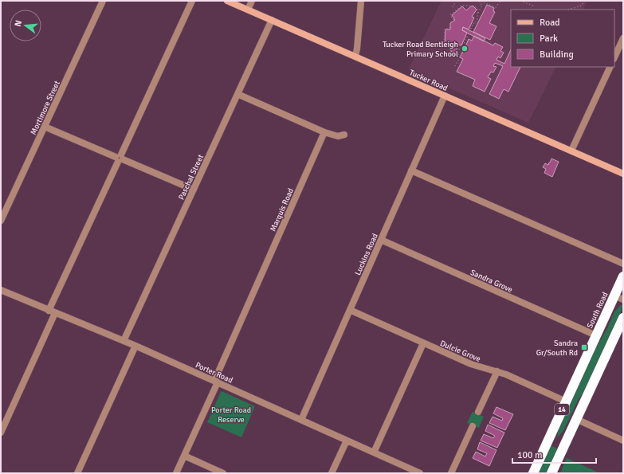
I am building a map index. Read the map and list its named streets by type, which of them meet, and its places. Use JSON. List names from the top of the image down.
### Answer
{
  "streets": {
    "highway": ["South Road", "14"],
    "street": [
      "Tucker Road",
      "Mortimore Street",
      "Paschal Street",
      "Marquis Road",
      "Luckins Road",
      "Sandra Grove",
      "Dulcie Grove",
      "Porter Road"
    ]
  },
  "crossings": [
    ["Tucker Road", "Paschal Street"],
    ["Tucker Road", "Luckins Road"],
    ["Paschal Street", "Porter Road"],
    ["Marquis Road", "Porter Road"],
    ["Luckins Road", "Sandra Grove"],
    ["Luckins Road", "Dulcie Grove"],
    ["Luckins Road", "Porter Road"],
    ["Sandra Grove", "South Road"],
    ["South Road", "Dulcie Grove"]
  ],
  "parks": ["Porter Road Reserve"],
  "places": {
    "other": ["Tucker Road Bentleigh Primary School"],
    "transit": ["Sandra Gr/South Rd"]
  },
  "legend": ["Road", "Park", "Building"],
  "scale_bar": "100 m",
  "north": "left"
}
